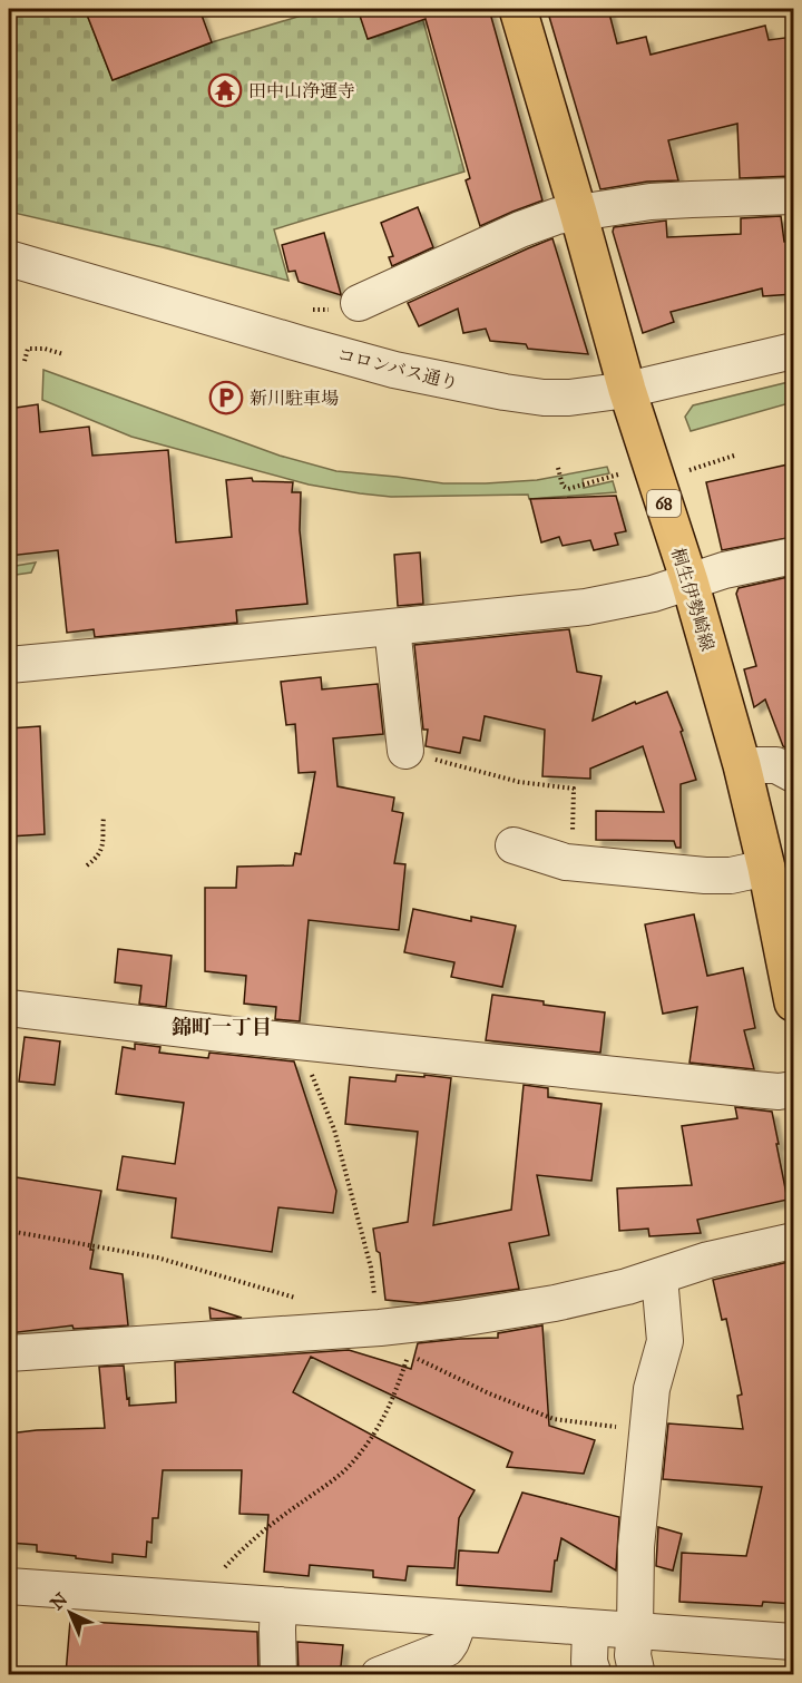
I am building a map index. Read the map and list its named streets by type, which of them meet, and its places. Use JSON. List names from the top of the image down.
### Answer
{
  "streets": {
    "main road": ["68", "桐生伊勢崎線"],
    "street": ["コロンバス通り"]
  },
  "crossings": [
    ["コロンバス通り", "桐生伊勢崎線"]
  ],
  "districts": ["錦町一丁目"],
  "places": {
    "temple": ["田中山浄運寺"],
    "parking": ["新川駐車場"]
  },
  "north": "top left"
}
